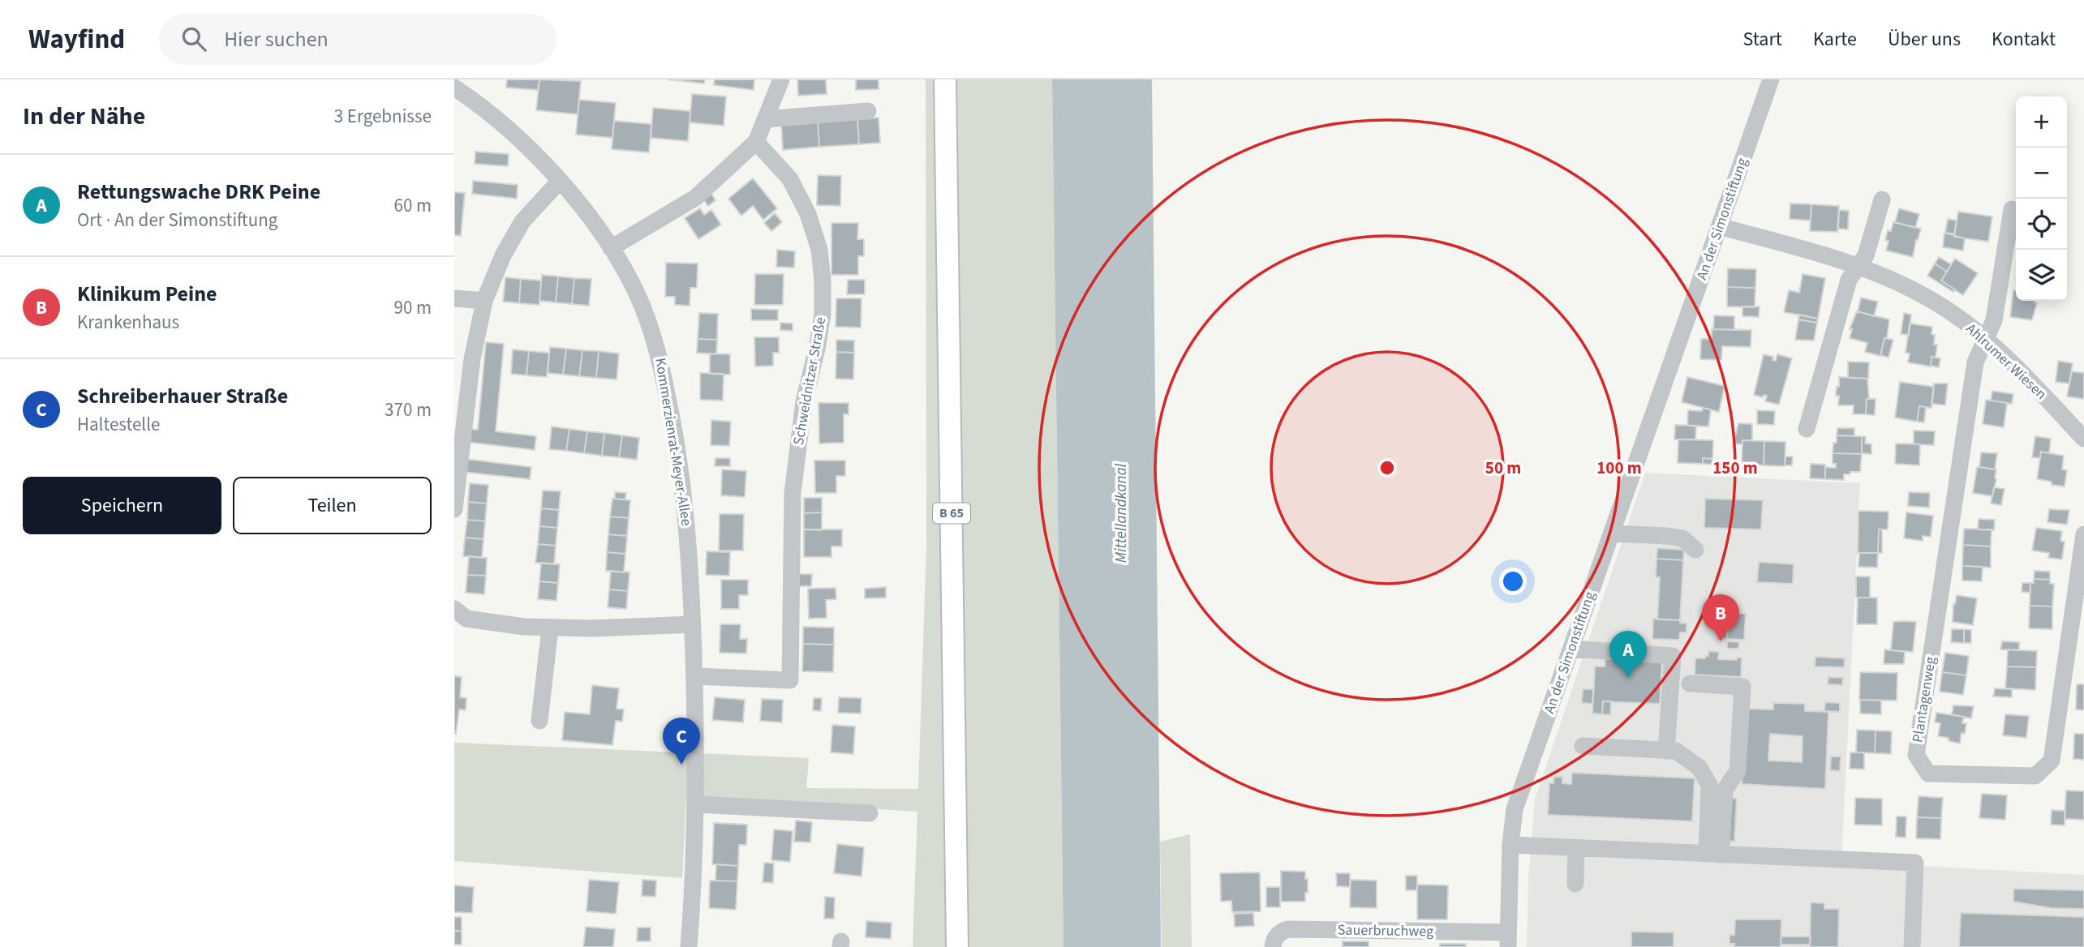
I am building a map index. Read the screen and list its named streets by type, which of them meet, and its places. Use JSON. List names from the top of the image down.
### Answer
{
  "streets": {
    "main road": ["B 65"],
    "street": [
      "An der Simonstiftung",
      "Ahlrumer Wiesen",
      "Schweidnitzer Straße",
      "Kommerzienrat-Meyer-Allee",
      "Plantagenweg",
      "Sauerbruchweg"
    ]
  },
  "crossings": [
    ["An der Simonstiftung", "Ahlrumer Wiesen"],
    ["An der Simonstiftung", "Sauerbruchweg"],
    ["Ahlrumer Wiesen", "Plantagenweg"],
    ["Schweidnitzer Straße", "Kommerzienrat-Meyer-Allee"]
  ],
  "water": ["Mittellandkanal"],
  "page": {
    "header": "Wayfind",
    "search": "Hier suchen",
    "nav": [
      "Start",
      "Karte",
      "Über uns",
      "Kontakt"
    ],
    "heading": ["In der Nähe", "3 Ergebnisse"],
    "map_buttons": ["+", "−"],
    "list": [
      {
        "mark": "A",
        "name": "Rettungswache DRK Peine",
        "note": "Ort · An der Simonstiftung",
        "value": "60 m"
      },
      {
        "mark": "B",
        "name": "Klinikum Peine",
        "note": "Krankenhaus",
        "value": "90 m"
      },
      {
        "mark": "C",
        "name": "Schreiberhauer Straße",
        "note": "Haltestelle",
        "value": "370 m"
      }
    ],
    "buttons": ["Speichern", "Teilen"],
    "pins": ["B", "A", "C"]
  },
  "rings": ["50 m", "100 m", "150 m"]
}
